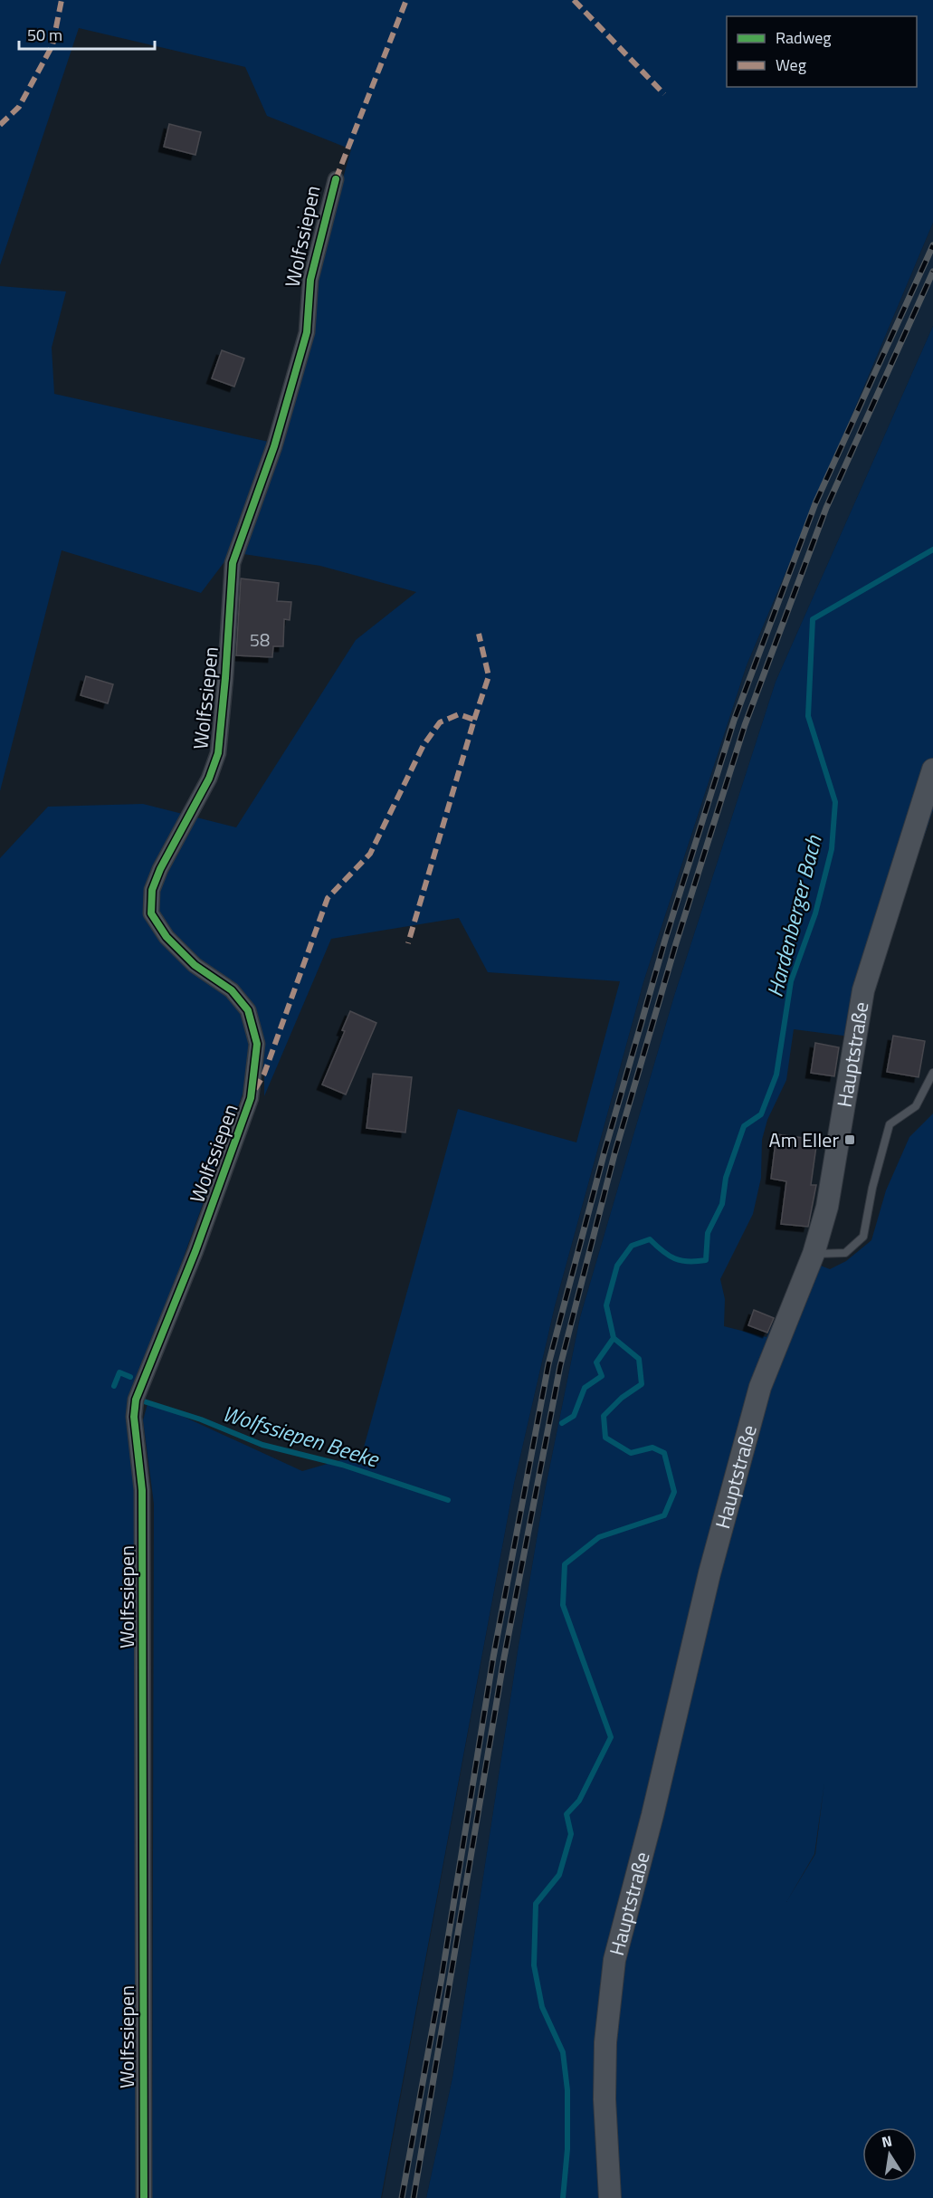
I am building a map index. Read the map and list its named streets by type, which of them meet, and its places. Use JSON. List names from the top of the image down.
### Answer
{
  "streets": {
    "main road": ["Hauptstraße"],
    "street": ["Wolfssiepen"]
  },
  "water": ["Hardenberger Bach", "Wolfssiepen Beeke"],
  "places": {
    "transit": ["Am Eller"]
  },
  "house_numbers": ["58"],
  "legend": ["Radweg", "Weg"],
  "scale_bar": "50 m",
  "north": "top"
}
